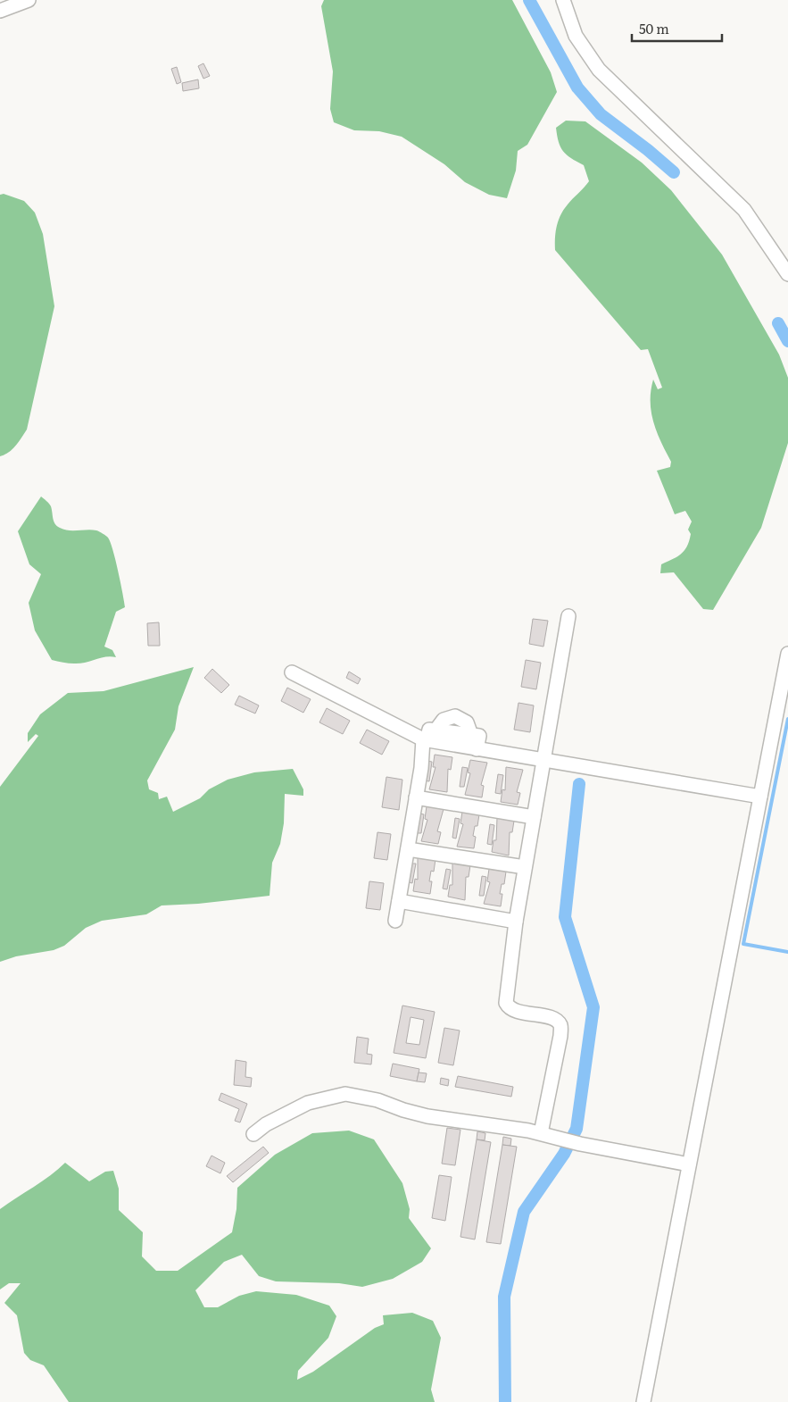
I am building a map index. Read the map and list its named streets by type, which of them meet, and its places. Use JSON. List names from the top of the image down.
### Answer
{
  "scale_bar": "50 m"
}
